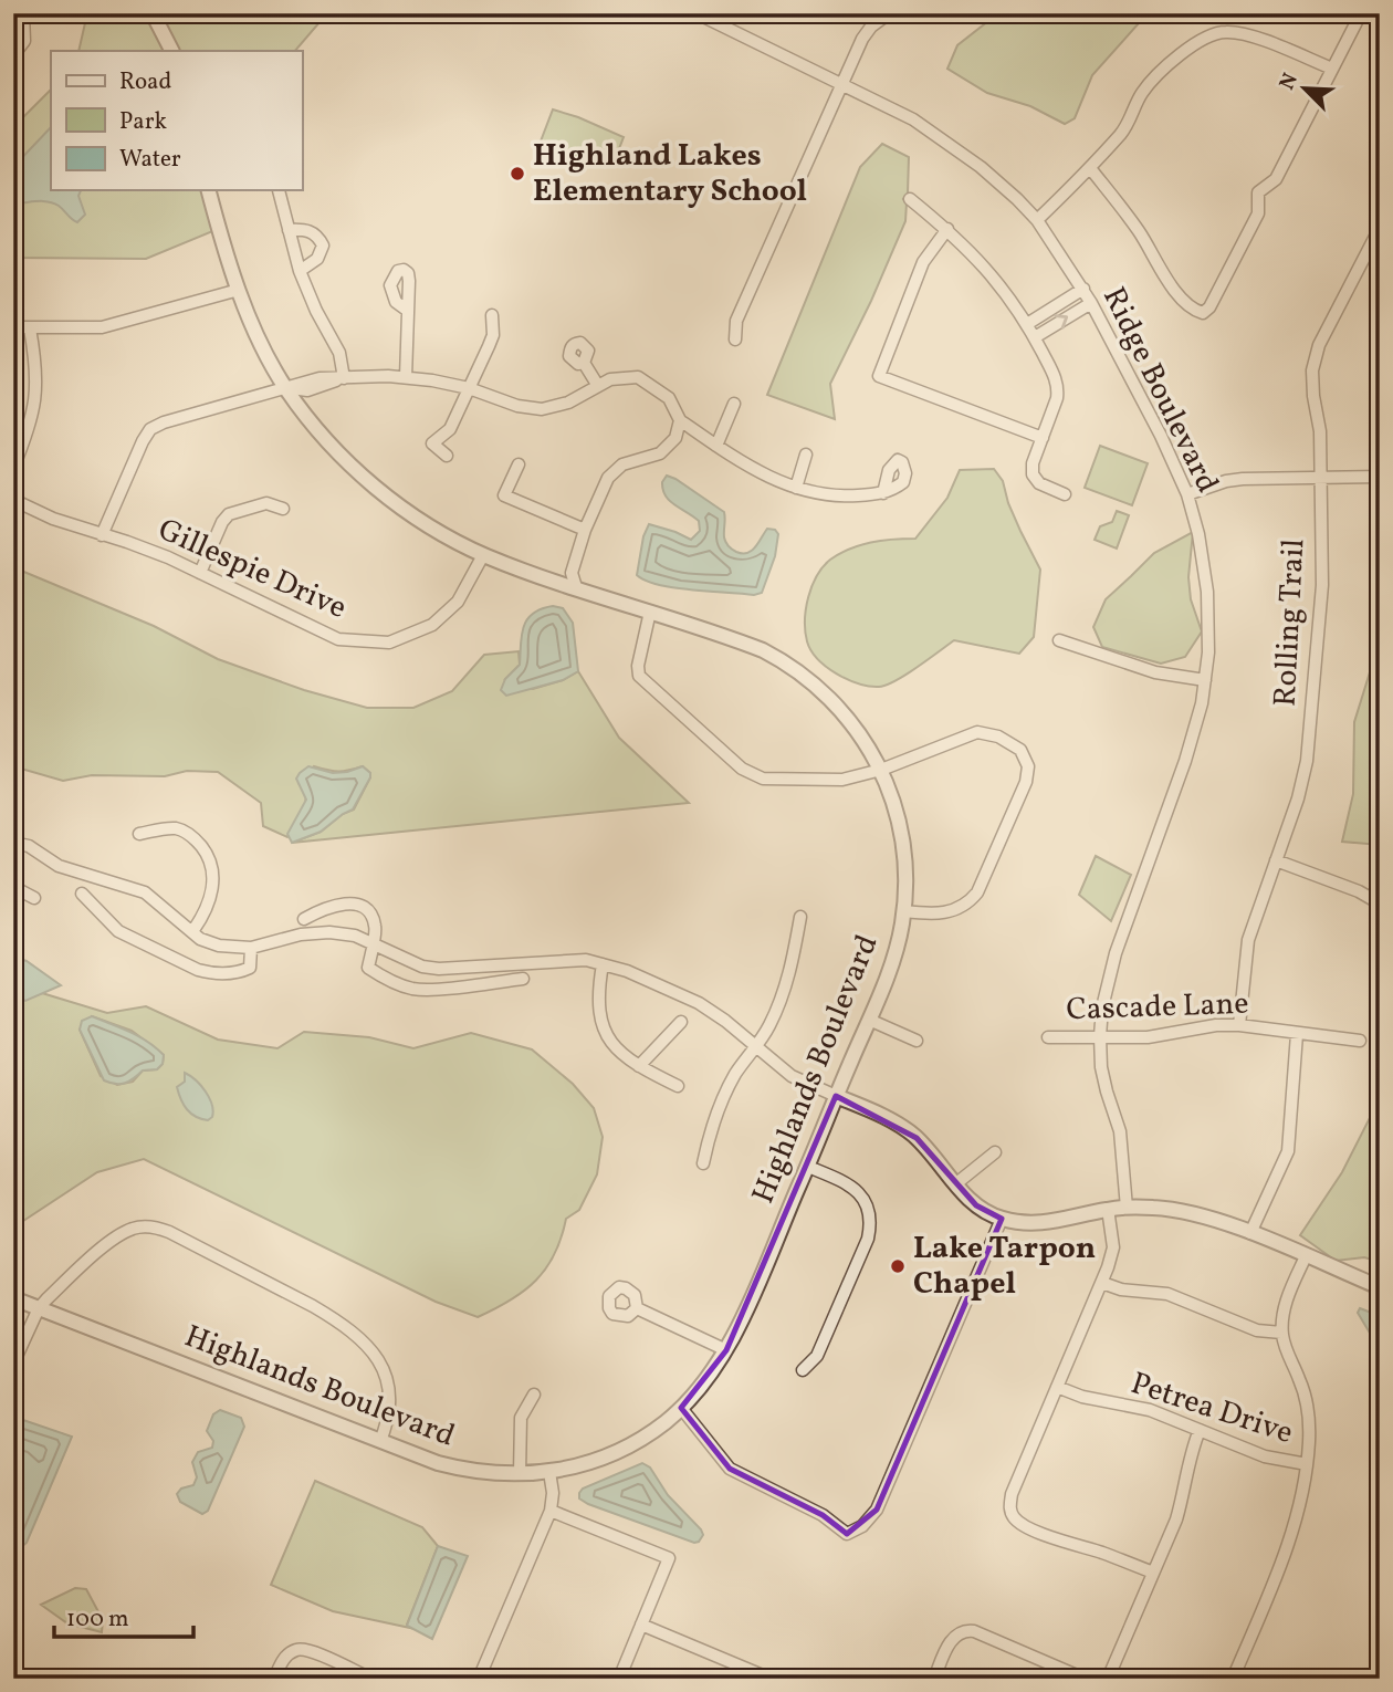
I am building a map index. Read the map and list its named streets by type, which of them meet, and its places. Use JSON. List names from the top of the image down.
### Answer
{
  "streets": {
    "street": [
      "Ridge Boulevard",
      "Gillespie Drive",
      "Rolling Trail",
      "Cascade Lane",
      "Highlands Boulevard",
      "Petrea Drive"
    ]
  },
  "crossings": [
    ["Ridge Boulevard", "Cascade Lane"],
    ["Gillespie Drive", "Highlands Boulevard"],
    ["Rolling Trail", "Cascade Lane"]
  ],
  "places": ["Highland Lakes Elementary School", "Lake Tarpon Chapel"],
  "legend": ["Road", "Park", "Water"],
  "scale_bar": "100 m",
  "north": "top left"
}
